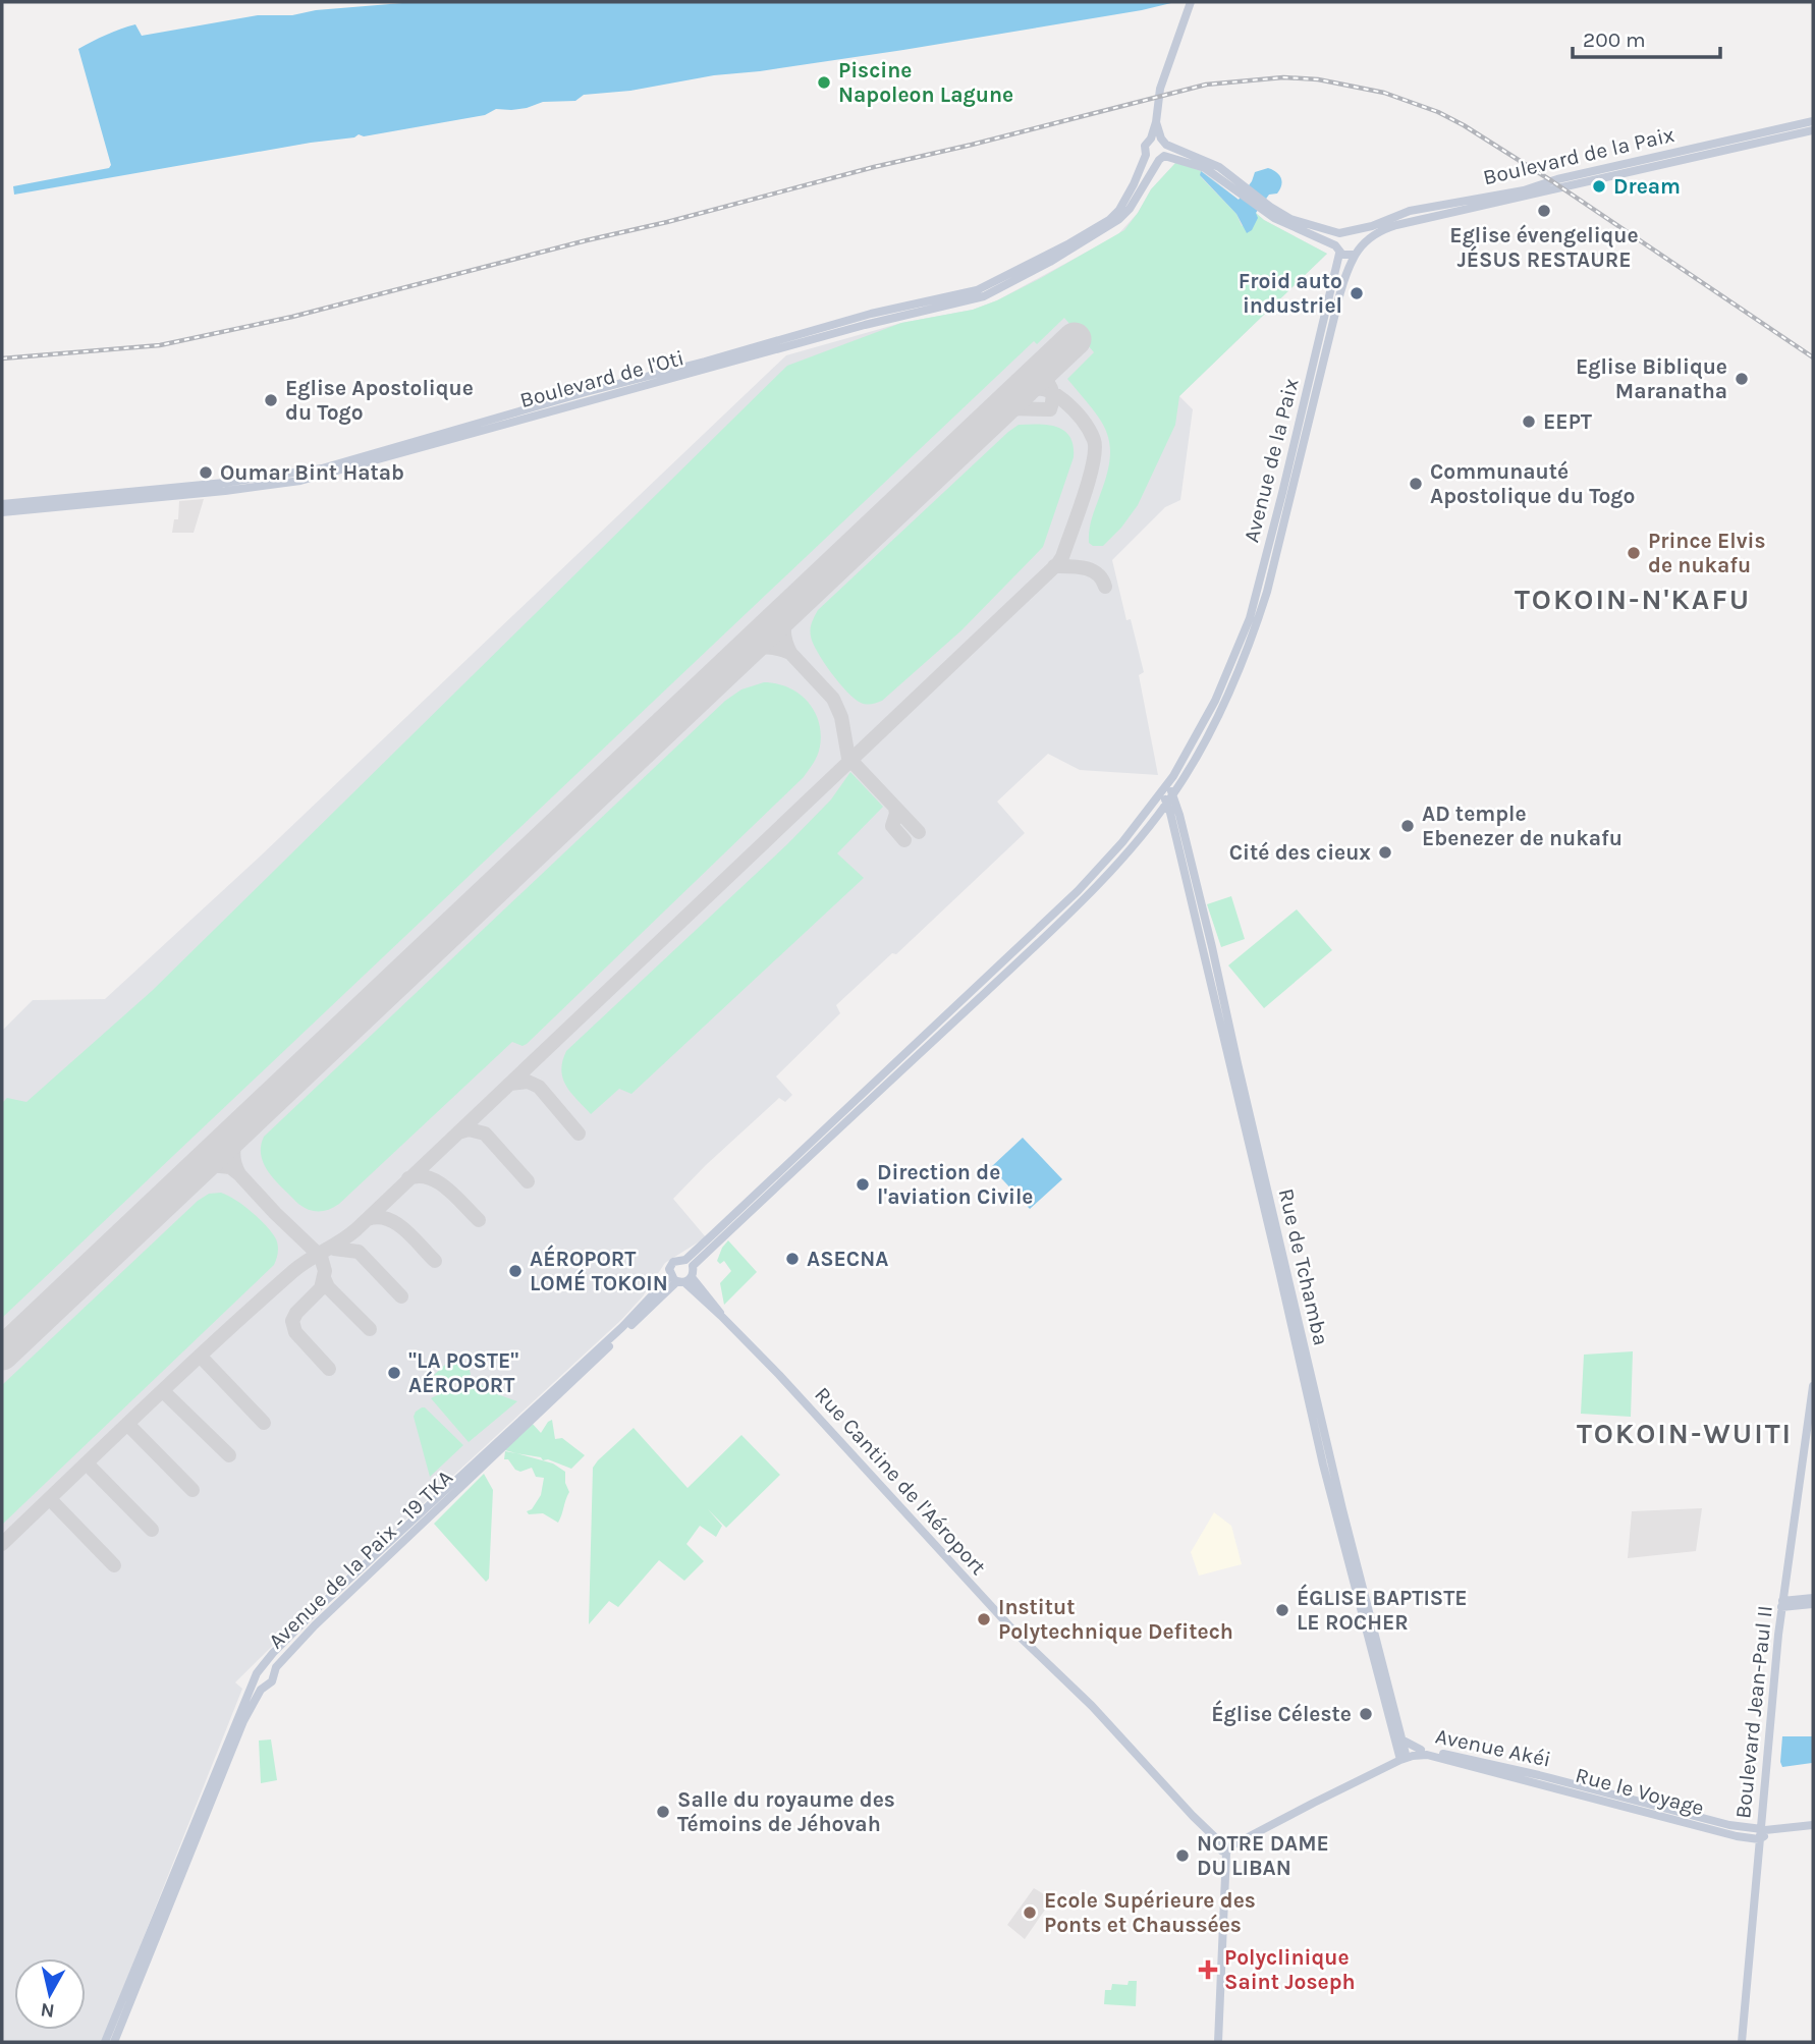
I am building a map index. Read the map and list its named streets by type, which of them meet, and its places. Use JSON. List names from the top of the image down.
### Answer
{
  "streets": {
    "main road": [
      "Boulevard de la Paix",
      "Boulevard de l'Oti",
      "Avenue de la Paix",
      "Rue de Tchamba",
      "Rue Cantine de l'Aéroport",
      "Avenue de la Paix - 19 TKA",
      "Boulevard Jean-Paul II",
      "Avenue Akéi",
      "Rue le Voyage"
    ]
  },
  "crossings": [
    ["Boulevard de la Paix", "Avenue de la Paix"],
    ["Avenue de la Paix", "Rue de Tchamba"],
    ["Rue de Tchamba", "Avenue Akéi"],
    ["Rue de Tchamba", "Rue le Voyage"],
    ["Rue Cantine de l'Aéroport", "Avenue de la Paix - 19 TKA"],
    ["Rue Cantine de l'Aéroport", "Avenue Akéi"],
    ["Boulevard Jean-Paul II", "Avenue Akéi"],
    ["Boulevard Jean-Paul II", "Rue le Voyage"],
    ["Avenue Akéi", "Rue le Voyage"]
  ],
  "districts": ["TOKOIN-N'KAFU", "TOKOIN-WUITI"],
  "places": {
    "other": [
      "Piscine Napoleon Lagune",
      "Dream",
      "Eglise évengelique JÉSUS RESTAURE",
      "Froid auto industriel",
      "Eglise Biblique Maranatha",
      "Eglise Apostolique du Togo",
      "EEPT",
      "Oumar Bint Hatab",
      "Communauté Apostolique du Togo",
      "Prince Elvis de nukafu",
      "AD temple Ebenezer de nukafu",
      "Cité des cieux",
      "Direction de l'aviation Civile",
      "ASECNA",
      "AÉROPORT LOMÉ TOKOIN",
      "\"LA POSTE\" AÉROPORT",
      "ÉGLISE BAPTISTE LE ROCHER",
      "Institut Polytechnique Defitech",
      "Église Céleste",
      "Salle du royaume des Témoins de Jéhovah",
      "NOTRE DAME DU LIBAN",
      "Ecole Supérieure des Ponts et Chaussées"
    ],
    "health": ["Polyclinique Saint Joseph"]
  },
  "scale_bar": "200 m",
  "north": "bottom"
}
